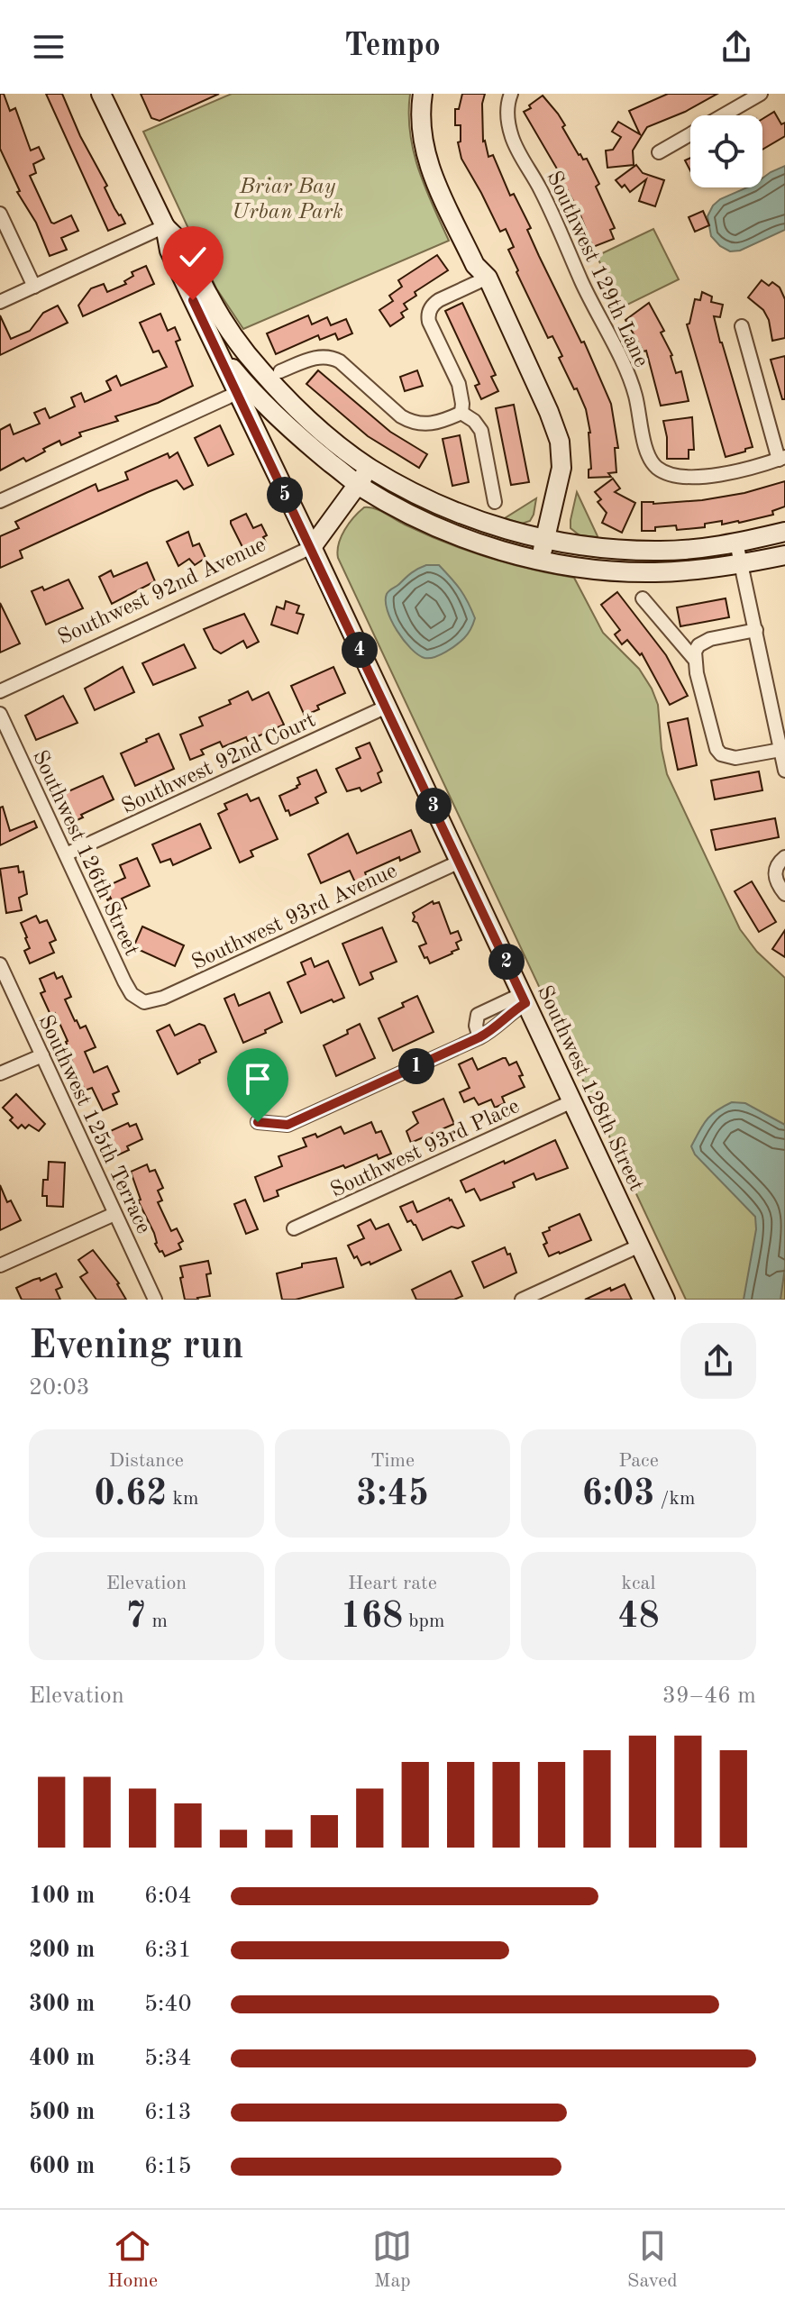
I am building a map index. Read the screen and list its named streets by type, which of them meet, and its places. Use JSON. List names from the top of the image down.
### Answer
{
  "streets": {
    "street": [
      "Southwest 129th Lane",
      "Southwest 92nd Avenue",
      "Southwest 92nd Court",
      "Southwest 126th Street",
      "Southwest 93rd Avenue",
      "Southwest 128th Street",
      "Southwest 125th Terrace",
      "Southwest 93rd Place"
    ]
  },
  "crossings": [
    ["Southwest 92nd Avenue", "Southwest 128th Street"],
    ["Southwest 92nd Court", "Southwest 126th Street"],
    ["Southwest 92nd Court", "Southwest 128th Street"],
    ["Southwest 126th Street", "Southwest 93rd Avenue"],
    ["Southwest 93rd Avenue", "Southwest 128th Street"],
    ["Southwest 128th Street", "Southwest 93rd Place"]
  ],
  "parks": ["Briar Bay Urban Park"],
  "page": {
    "header": "Tempo",
    "pins": [
      "5",
      "4",
      "3",
      "2",
      "1"
    ],
    "heading": ["Evening run", "20:03"],
    "stats": [
      ["Distance", "0.62 km"],
      ["Time", "3:45"],
      ["Pace", "6:03 /km"],
      ["Elevation", "7 m"],
      ["Heart rate", "168 bpm"],
      ["kcal", "48"]
    ],
    "chart": ["Elevation", "39–46 m"],
    "list": [
      {
        "name": "100 m",
        "note": "6:04"
      },
      {
        "name": "200 m",
        "note": "6:31"
      },
      {
        "name": "300 m",
        "note": "5:40"
      },
      {
        "name": "400 m",
        "note": "5:34"
      },
      {
        "name": "500 m",
        "note": "6:13"
      },
      {
        "name": "600 m",
        "note": "6:15"
      }
    ],
    "tabs": ["Home", "Map", "Saved"]
  }
}
